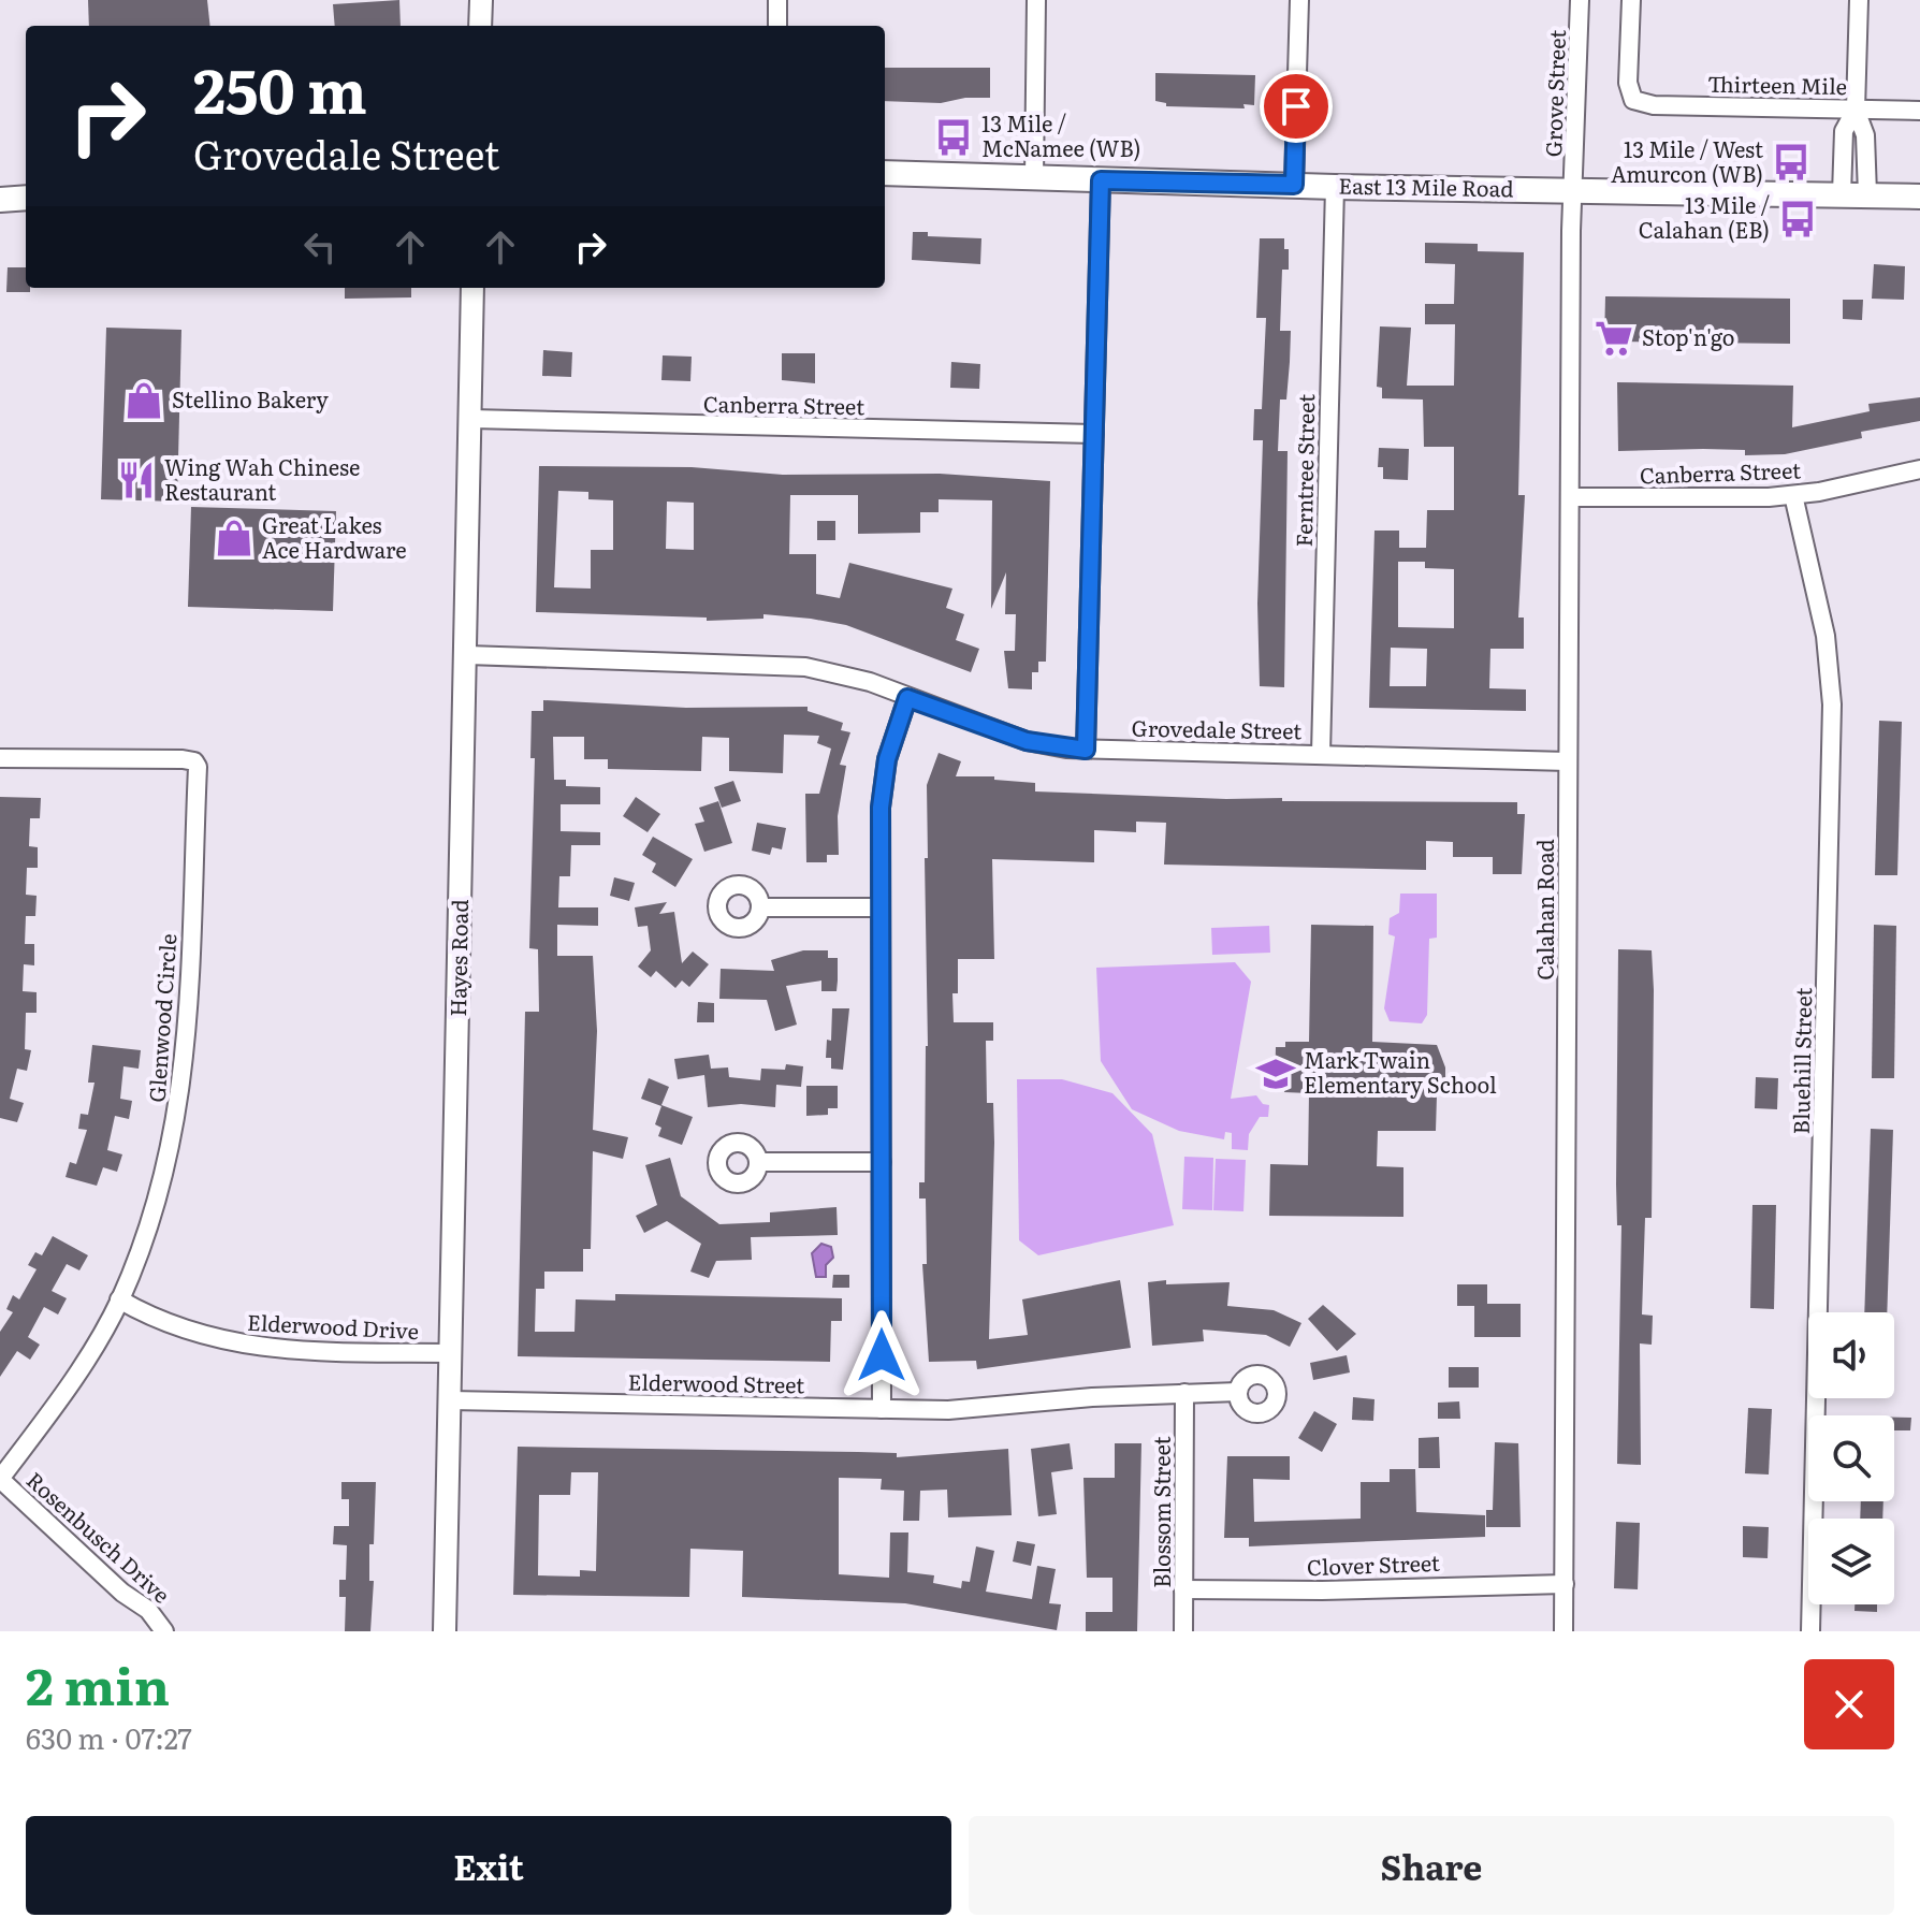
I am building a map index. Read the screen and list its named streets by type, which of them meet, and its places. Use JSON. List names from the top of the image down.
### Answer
{
  "streets": {
    "main road": ["East 13 Mile Road"],
    "street": [
      "Thirteen Mile",
      "Grove Street",
      "Canberra Street",
      "Ferntree Street",
      "Grovedale Street",
      "Calahan Road",
      "Hayes Road",
      "Glenwood Circle",
      "Bluehill Street",
      "Elderwood Drive",
      "Elderwood Street",
      "Blossom Street",
      "Rosenbusch Drive",
      "Clover Street"
    ]
  },
  "crossings": [
    ["Grove Street", "East 13 Mile Road"],
    ["Grove Street", "Calahan Road"],
    ["East 13 Mile Road", "Ferntree Street"],
    ["East 13 Mile Road", "Calahan Road"],
    ["Canberra Street", "Calahan Road"],
    ["Canberra Street", "Hayes Road"],
    ["Canberra Street", "Bluehill Street"],
    ["Ferntree Street", "Grovedale Street"],
    ["Grovedale Street", "Calahan Road"],
    ["Grovedale Street", "Hayes Road"],
    ["Calahan Road", "Clover Street"],
    ["Hayes Road", "Elderwood Drive"],
    ["Hayes Road", "Elderwood Street"],
    ["Glenwood Circle", "Elderwood Drive"],
    ["Glenwood Circle", "Rosenbusch Drive"],
    ["Elderwood Street", "Blossom Street"],
    ["Blossom Street", "Clover Street"]
  ],
  "places": {
    "bus stop": ["13 Mile / McNamee (WB)", "13 Mile / West Amurcon (WB)", "13 Mile / Calahan (EB)"],
    "supermarket": ["Stop'n'go"],
    "shop": ["Stellino Bakery", "Great Lakes Ace Hardware"],
    "restaurant": ["Wing Wah Chinese Restaurant"],
    "school or university": ["Mark Twain Elementary School"]
  },
  "page": {
    "turn": ["250 m", "Grovedale Street"],
    "heading": ["2 min", "630 m · 07:27"],
    "buttons": ["Exit", "Share"]
  }
}
